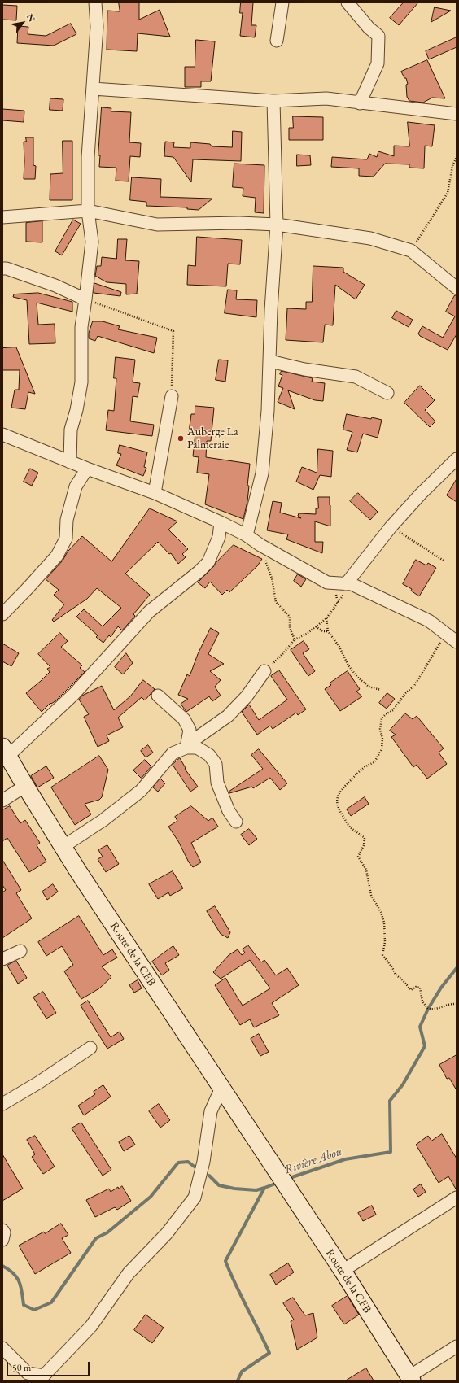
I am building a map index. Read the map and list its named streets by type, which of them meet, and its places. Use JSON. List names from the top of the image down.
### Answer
{
  "streets": {
    "main road": ["Route de la CEB"]
  },
  "water": ["Rivière Abou"],
  "places": ["Auberge La Palmeraie"],
  "scale_bar": "50 m",
  "north": "top right"
}
